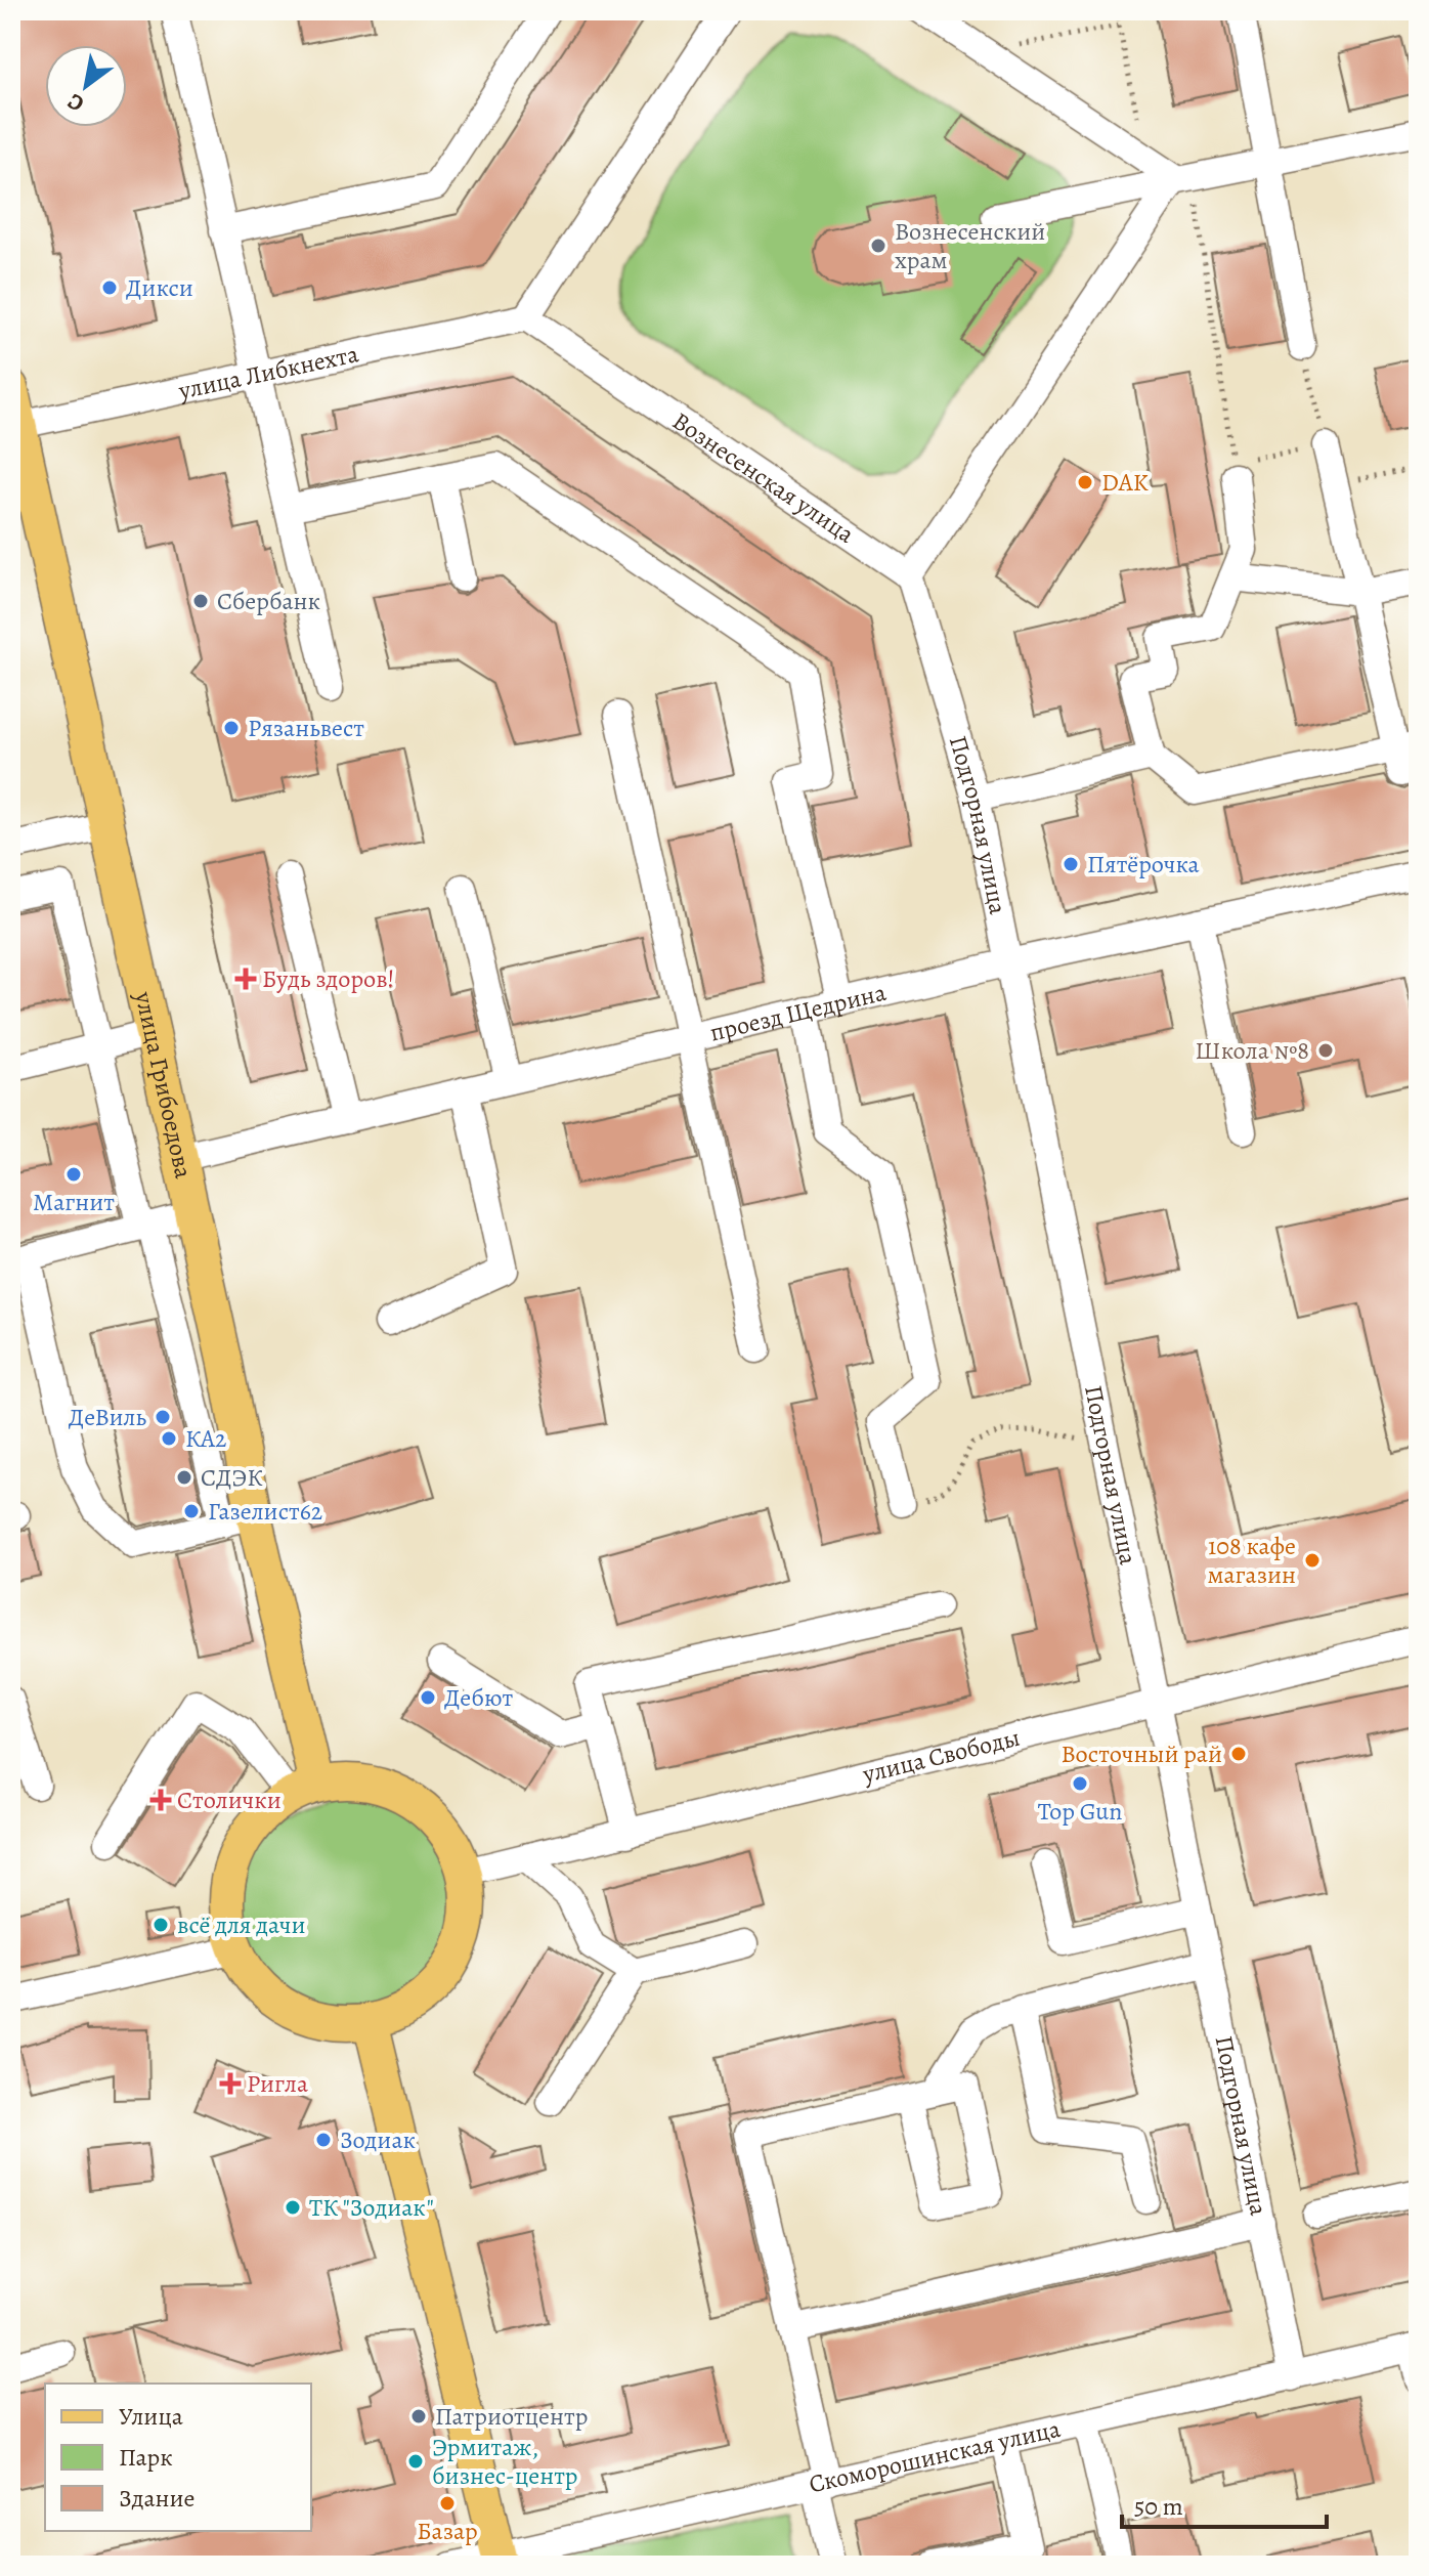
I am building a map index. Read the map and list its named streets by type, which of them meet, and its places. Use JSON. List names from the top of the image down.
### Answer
{
  "streets": {
    "main road": ["улица Грибоедова"],
    "street": [
      "улица Либкнехта",
      "Вознесенская улица",
      "Подгорная улица",
      "проезд Щедрина",
      "улица Свободы",
      "Скоморошинская улица"
    ]
  },
  "crossings": [
    ["улица Либкнехта", "Вознесенская улица"],
    ["улица Либкнехта", "улица Грибоедова"],
    ["Вознесенская улица", "Подгорная улица"],
    ["Подгорная улица", "проезд Щедрина"],
    ["Подгорная улица", "улица Свободы"],
    ["Подгорная улица", "Скоморошинская улица"],
    ["проезд Щедрина", "улица Грибоедова"],
    ["улица Грибоедова", "улица Свободы"]
  ],
  "places": {
    "other": [
      "Вознесенский храм",
      "Дикси",
      "DAK",
      "Сбербанк",
      "Рязаньвест",
      "Пятёрочка",
      "Школа №8",
      "Магнит",
      "ДеВиль",
      "КА2",
      "СДЭК",
      "Газелист62",
      "108 кафе магазин",
      "Дебют",
      "Восточный рай",
      "Top Gun",
      "всё для дачи",
      "Зодиак",
      "ТК \"Зодиак\"",
      "Патриотцентр",
      "Эрмитаж, бизнес-центр",
      "Базар"
    ],
    "health": ["Будь здоров!", "Столички", "Ригла"]
  },
  "legend": ["Улица", "Парк", "Здание"],
  "scale_bar": "50 m",
  "north": "bottom left"
}
